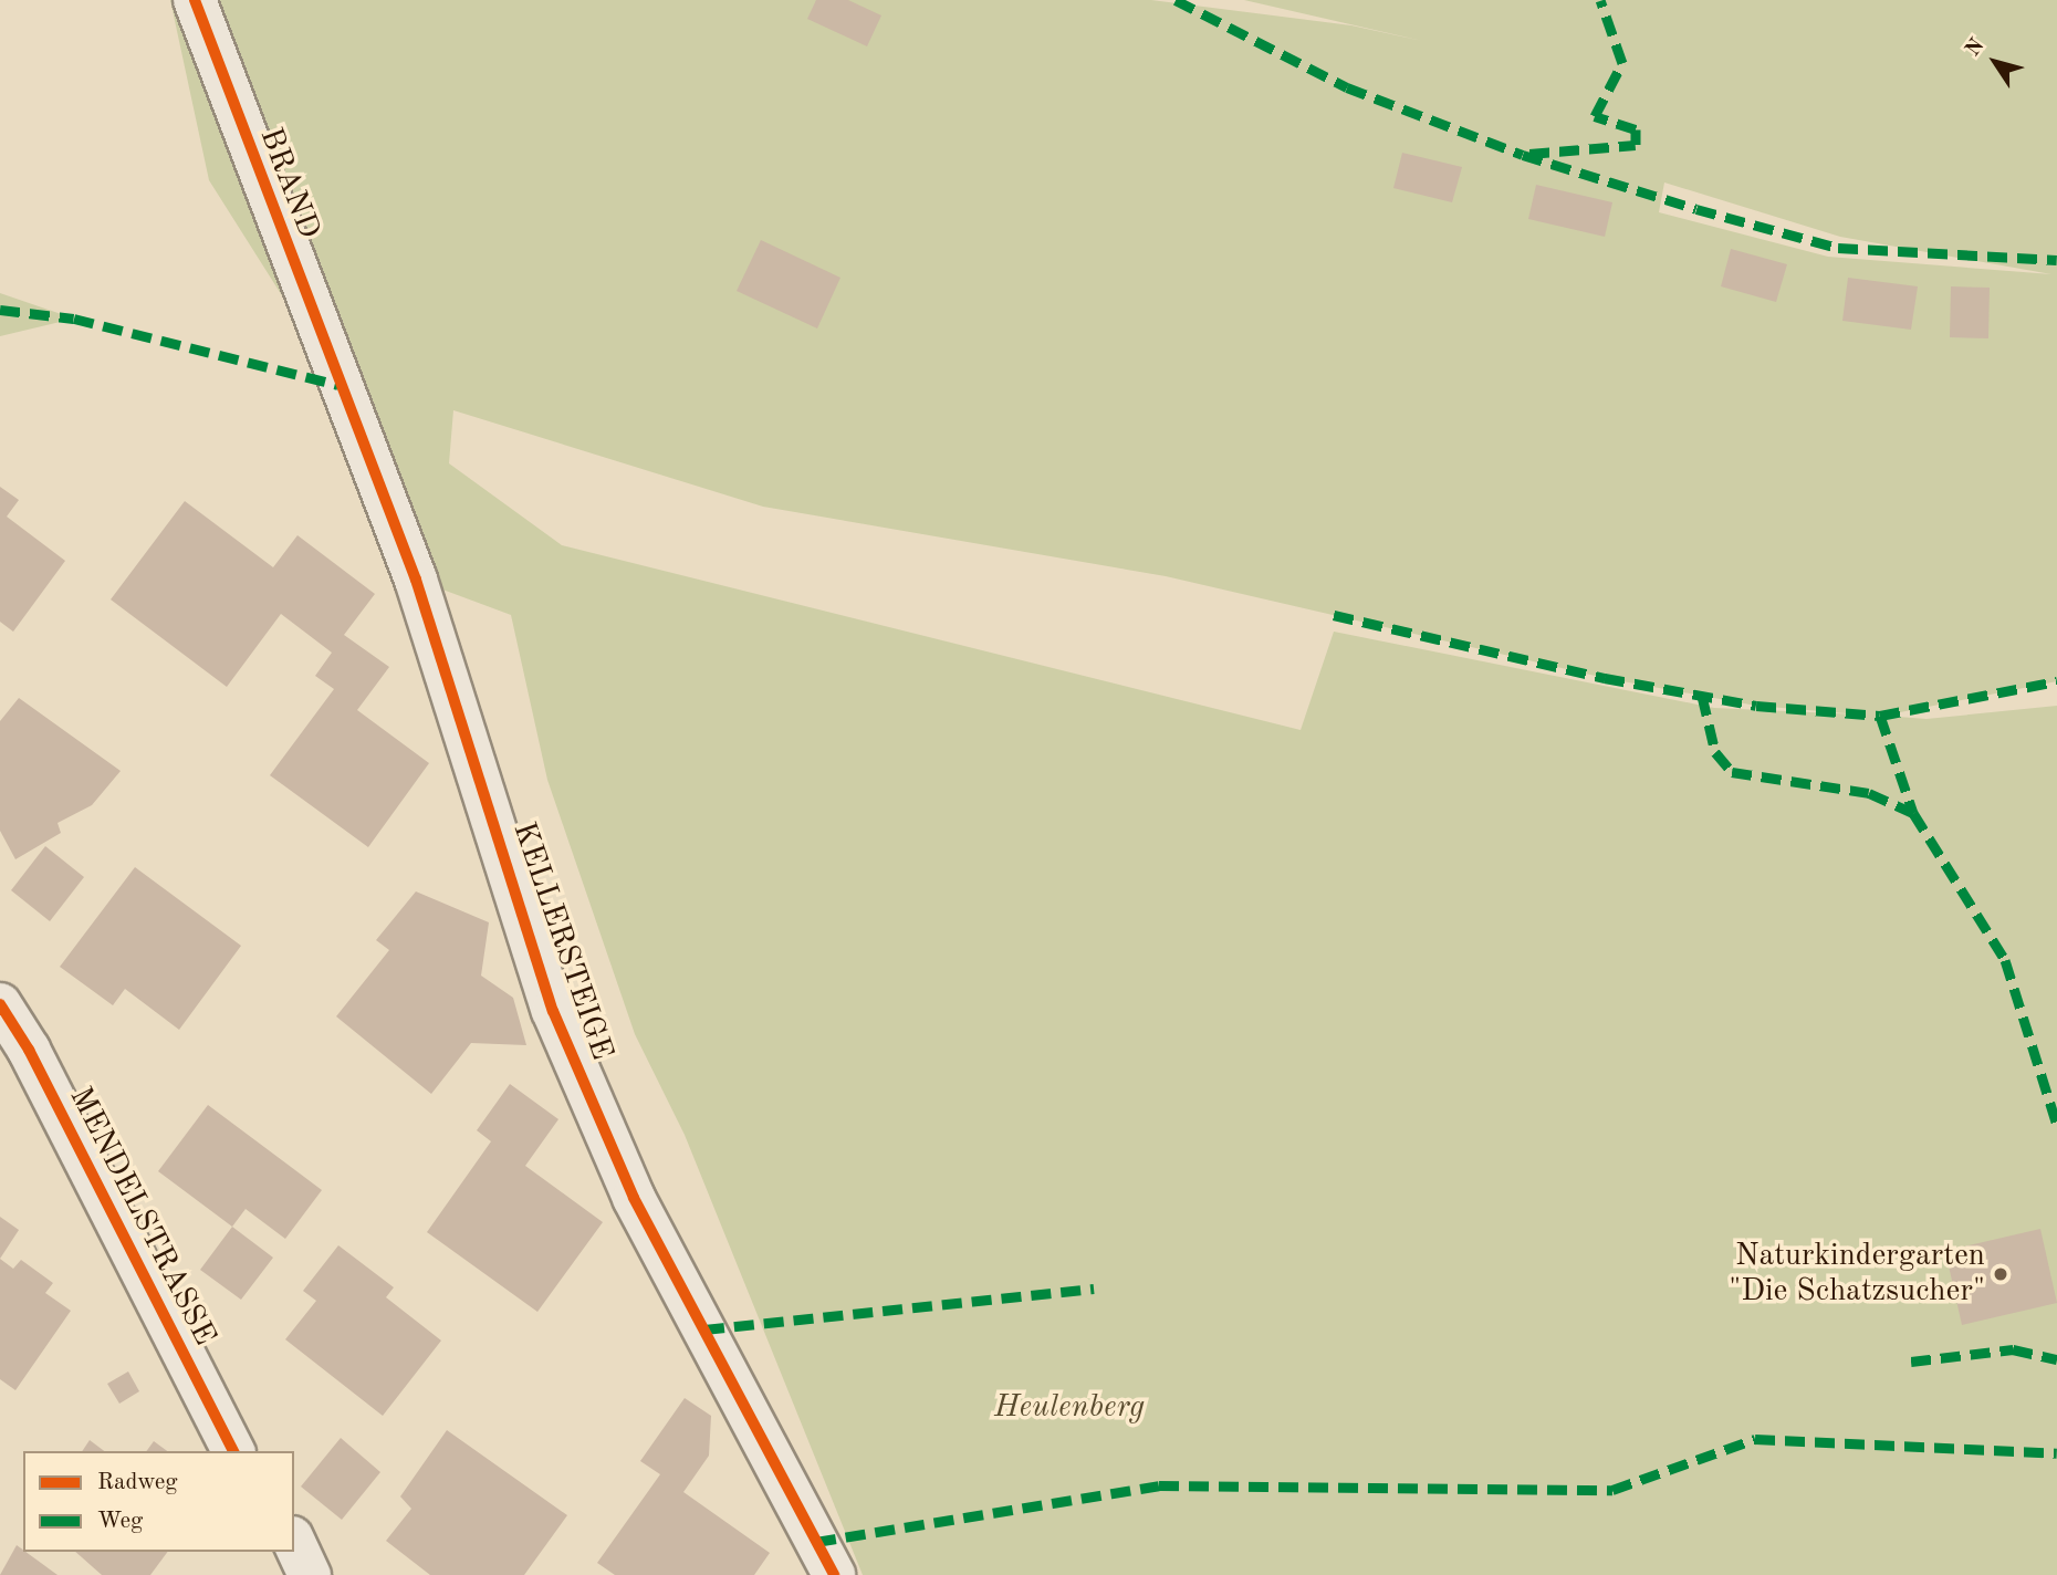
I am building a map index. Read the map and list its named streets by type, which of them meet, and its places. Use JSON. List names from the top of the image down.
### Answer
{
  "streets": {
    "street": ["BRAND", "KELLERSTEIGE", "MENDELSTRASSE"]
  },
  "crossings": [
    ["BRAND", "KELLERSTEIGE"]
  ],
  "parks": ["Heulenberg"],
  "places": ["Naturkindergarten \"Die Schatzsucher\""],
  "legend": ["Radweg", "Weg"],
  "north": "top left"
}
